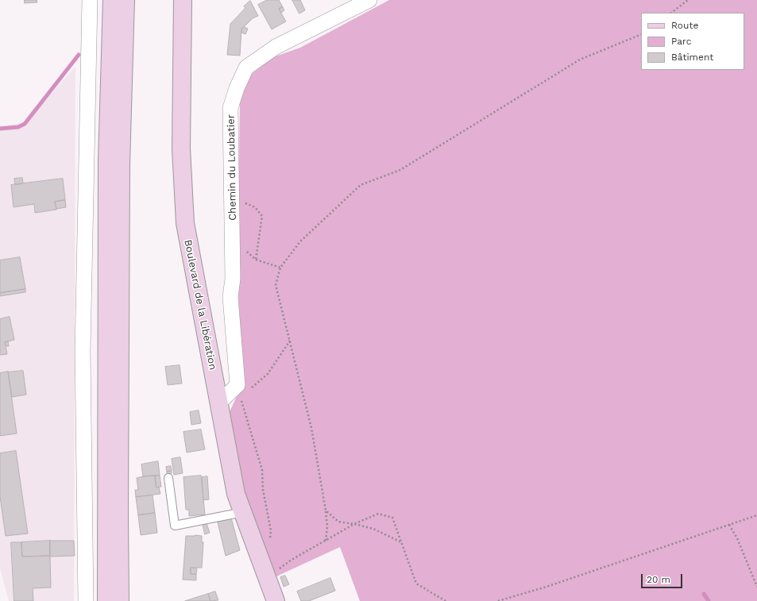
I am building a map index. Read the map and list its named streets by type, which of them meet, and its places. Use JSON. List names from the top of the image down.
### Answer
{
  "streets": {
    "main road": ["Boulevard de la Libération"],
    "street": ["Chemin du Loubatier"]
  },
  "legend": ["Route", "Parc", "Bâtiment"],
  "scale_bar": "20 m"
}
